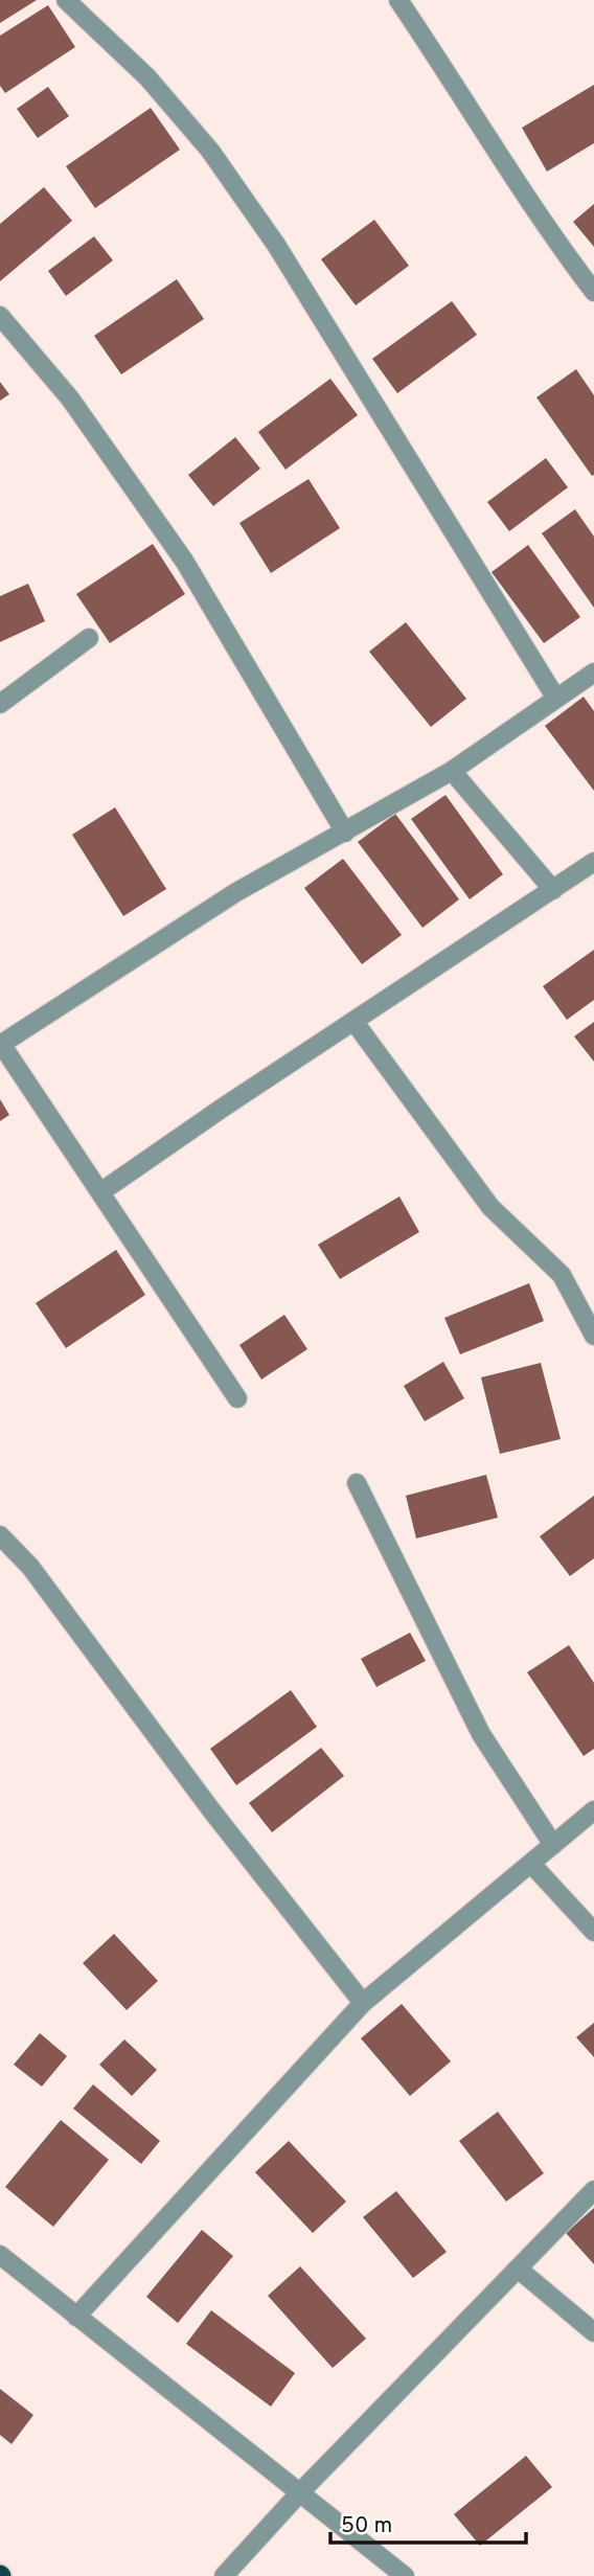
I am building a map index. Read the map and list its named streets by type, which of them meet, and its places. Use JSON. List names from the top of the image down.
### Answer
{
  "scale_bar": "50 m"
}
